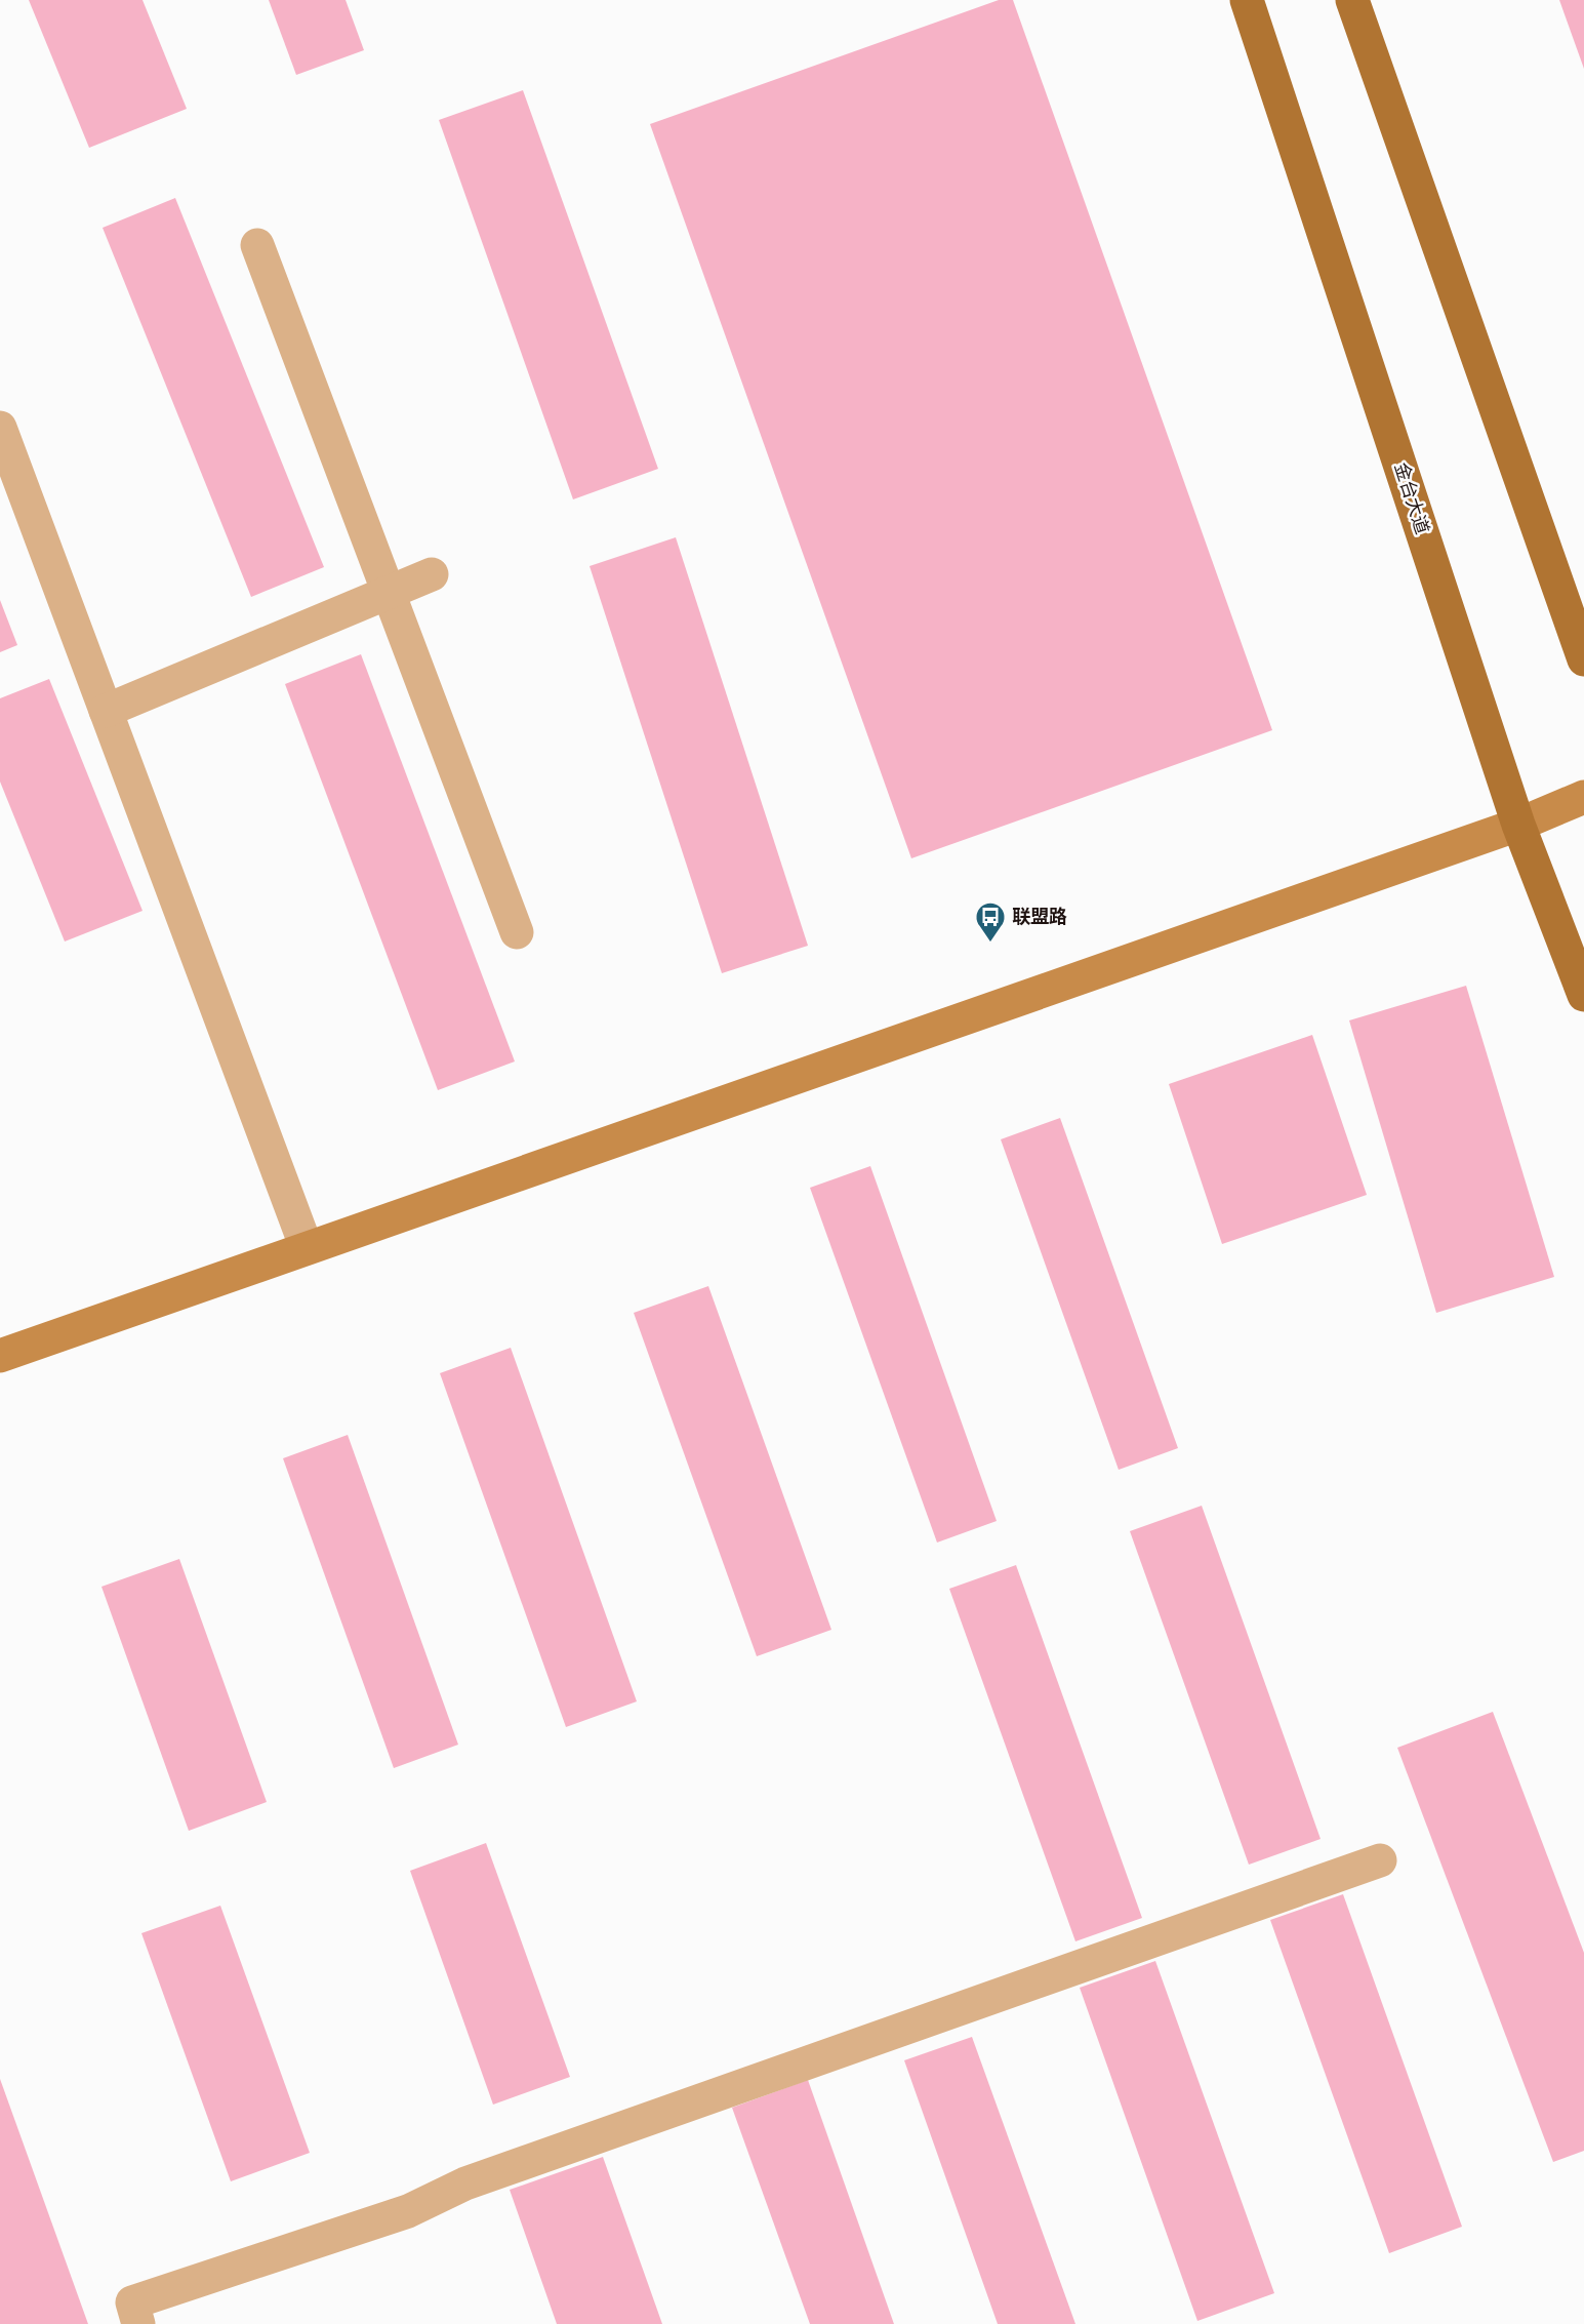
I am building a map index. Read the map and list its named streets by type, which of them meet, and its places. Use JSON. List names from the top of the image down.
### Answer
{
  "streets": {
    "main road": ["金台大道"]
  },
  "places": {
    "bus stop": ["联盟路"]
  }
}
